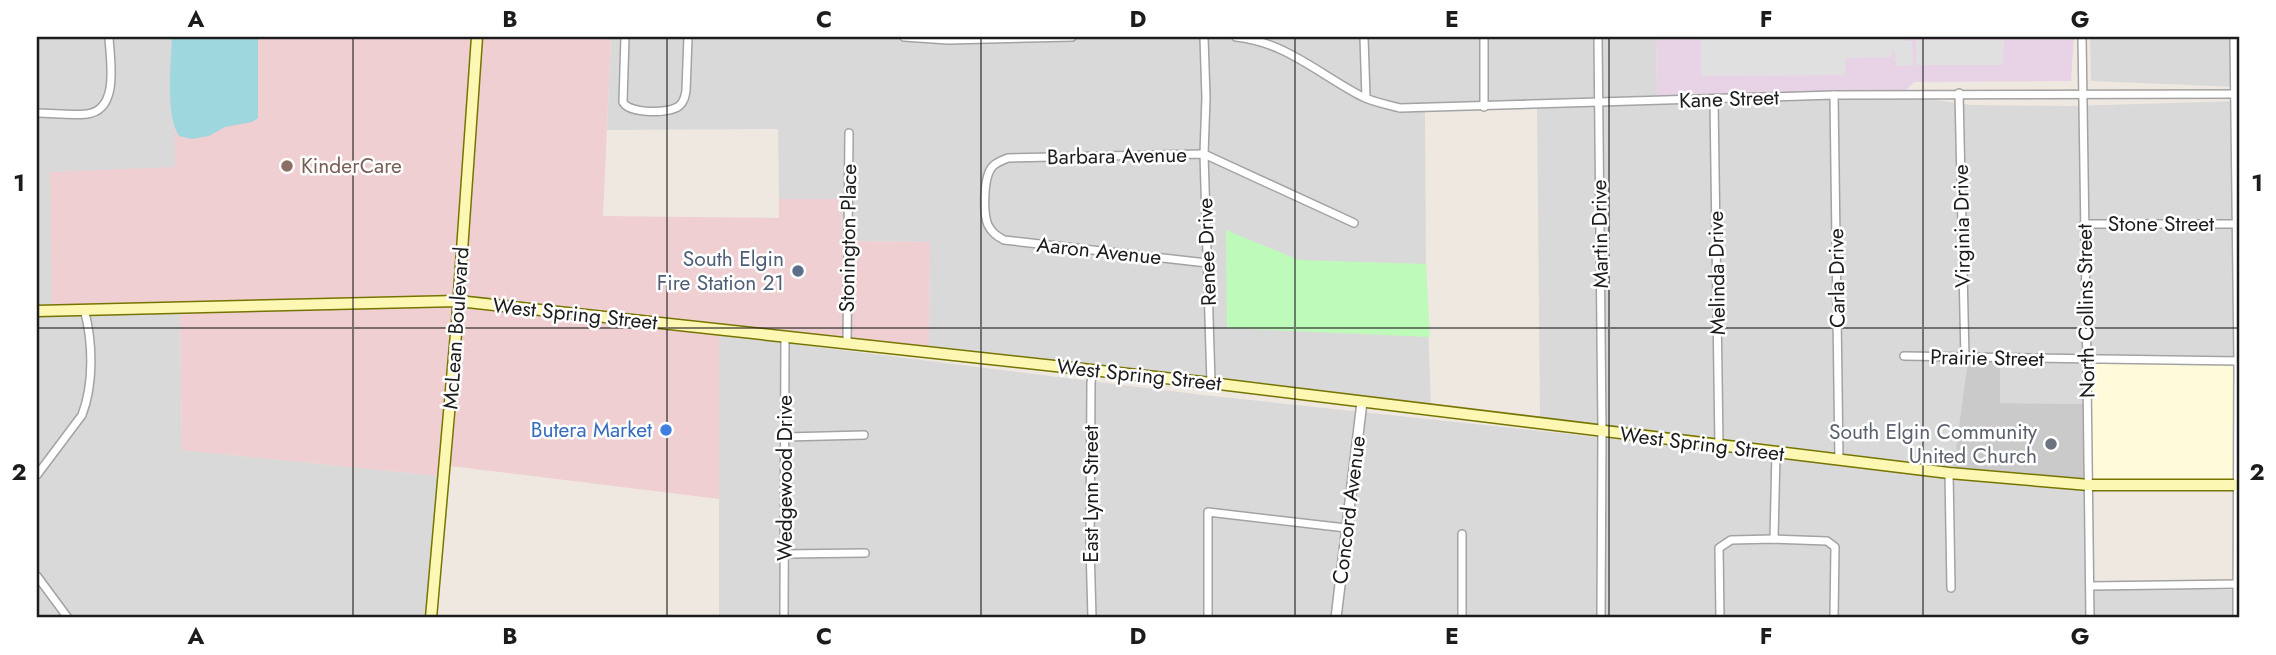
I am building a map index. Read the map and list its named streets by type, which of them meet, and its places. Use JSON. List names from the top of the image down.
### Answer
{
  "streets": {
    "main road": ["West Spring Street", "McLean Boulevard"],
    "street": [
      "Kane Street",
      "Barbara Avenue",
      "Stone Street",
      "Virginia Drive",
      "Martin Drive",
      "Stonington Place",
      "Aaron Avenue",
      "Renee Drive",
      "Melinda Drive",
      "Carla Drive",
      "North Collins Street",
      "Prairie Street",
      "Wedgewood Drive",
      "East Lynn Street",
      "Concord Avenue"
    ]
  },
  "crossings": [
    ["Kane Street", "Virginia Drive"],
    ["Kane Street", "Martin Drive"],
    ["Kane Street", "Melinda Drive"],
    ["Kane Street", "Carla Drive"],
    ["Kane Street", "North Collins Street"],
    ["Barbara Avenue", "Aaron Avenue"],
    ["Barbara Avenue", "Renee Drive"],
    ["Stone Street", "North Collins Street"],
    ["Virginia Drive", "Prairie Street"],
    ["Martin Drive", "West Spring Street"],
    ["Stonington Place", "West Spring Street"],
    ["Aaron Avenue", "Renee Drive"],
    ["Renee Drive", "West Spring Street"],
    ["Melinda Drive", "West Spring Street"],
    ["Carla Drive", "West Spring Street"],
    ["North Collins Street", "West Spring Street"],
    ["North Collins Street", "Prairie Street"],
    ["West Spring Street", "McLean Boulevard"],
    ["West Spring Street", "Wedgewood Drive"],
    ["West Spring Street", "East Lynn Street"],
    ["West Spring Street", "Concord Avenue"]
  ],
  "places": [
    "KinderCare",
    "South Elgin Fire Station 21",
    "Butera Market",
    "South Elgin Community United Church"
  ],
  "grid": {
    "columns": [
      "A",
      "B",
      "C",
      "D",
      "E",
      "F",
      "G"
    ],
    "rows": ["1", "2"]
  }
}
